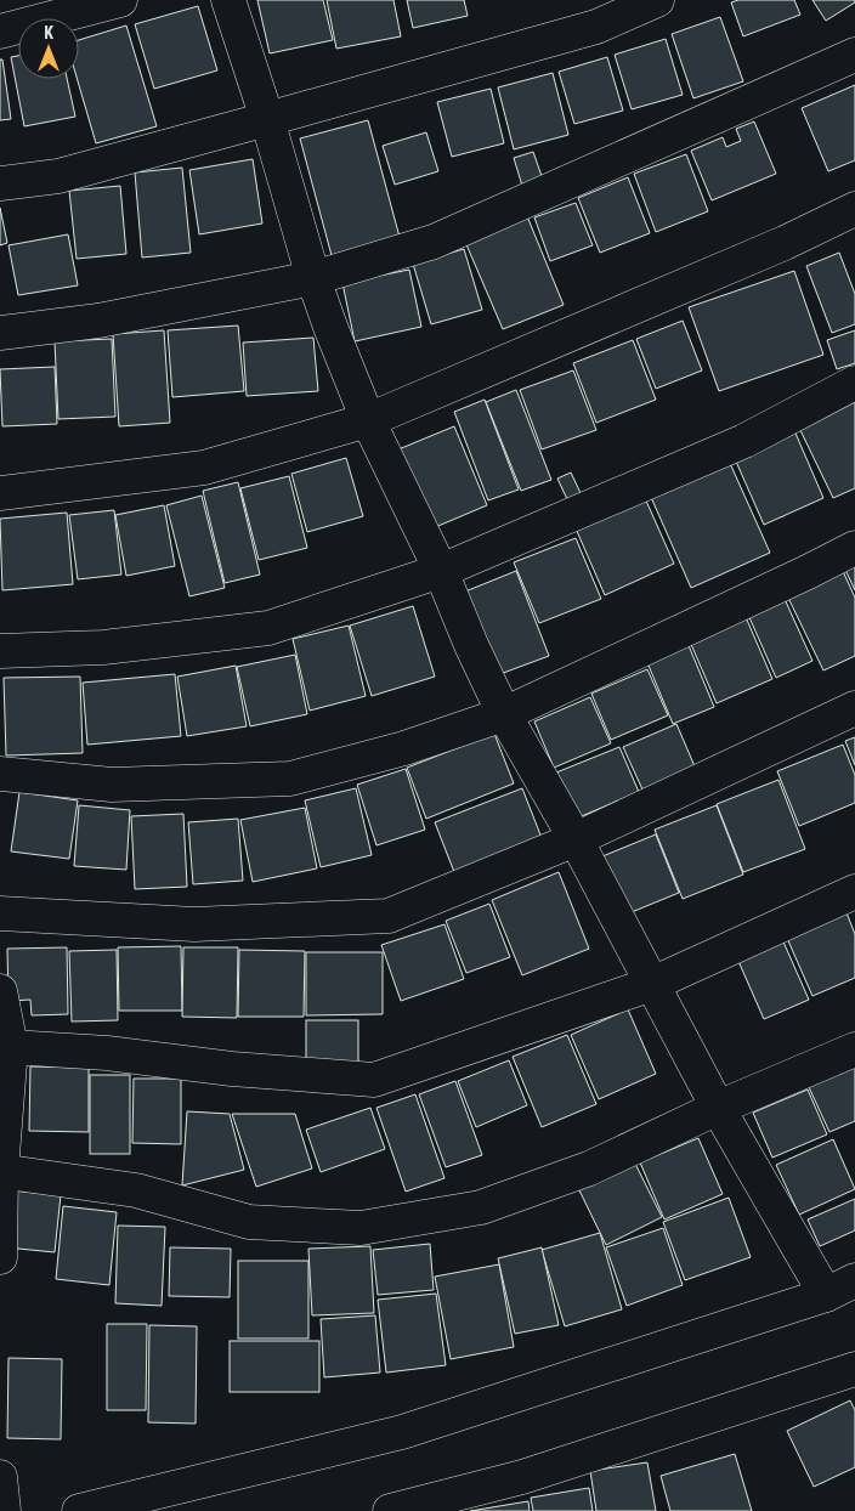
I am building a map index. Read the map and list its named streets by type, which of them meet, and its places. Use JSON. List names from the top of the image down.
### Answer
{
  "north": "top"
}
